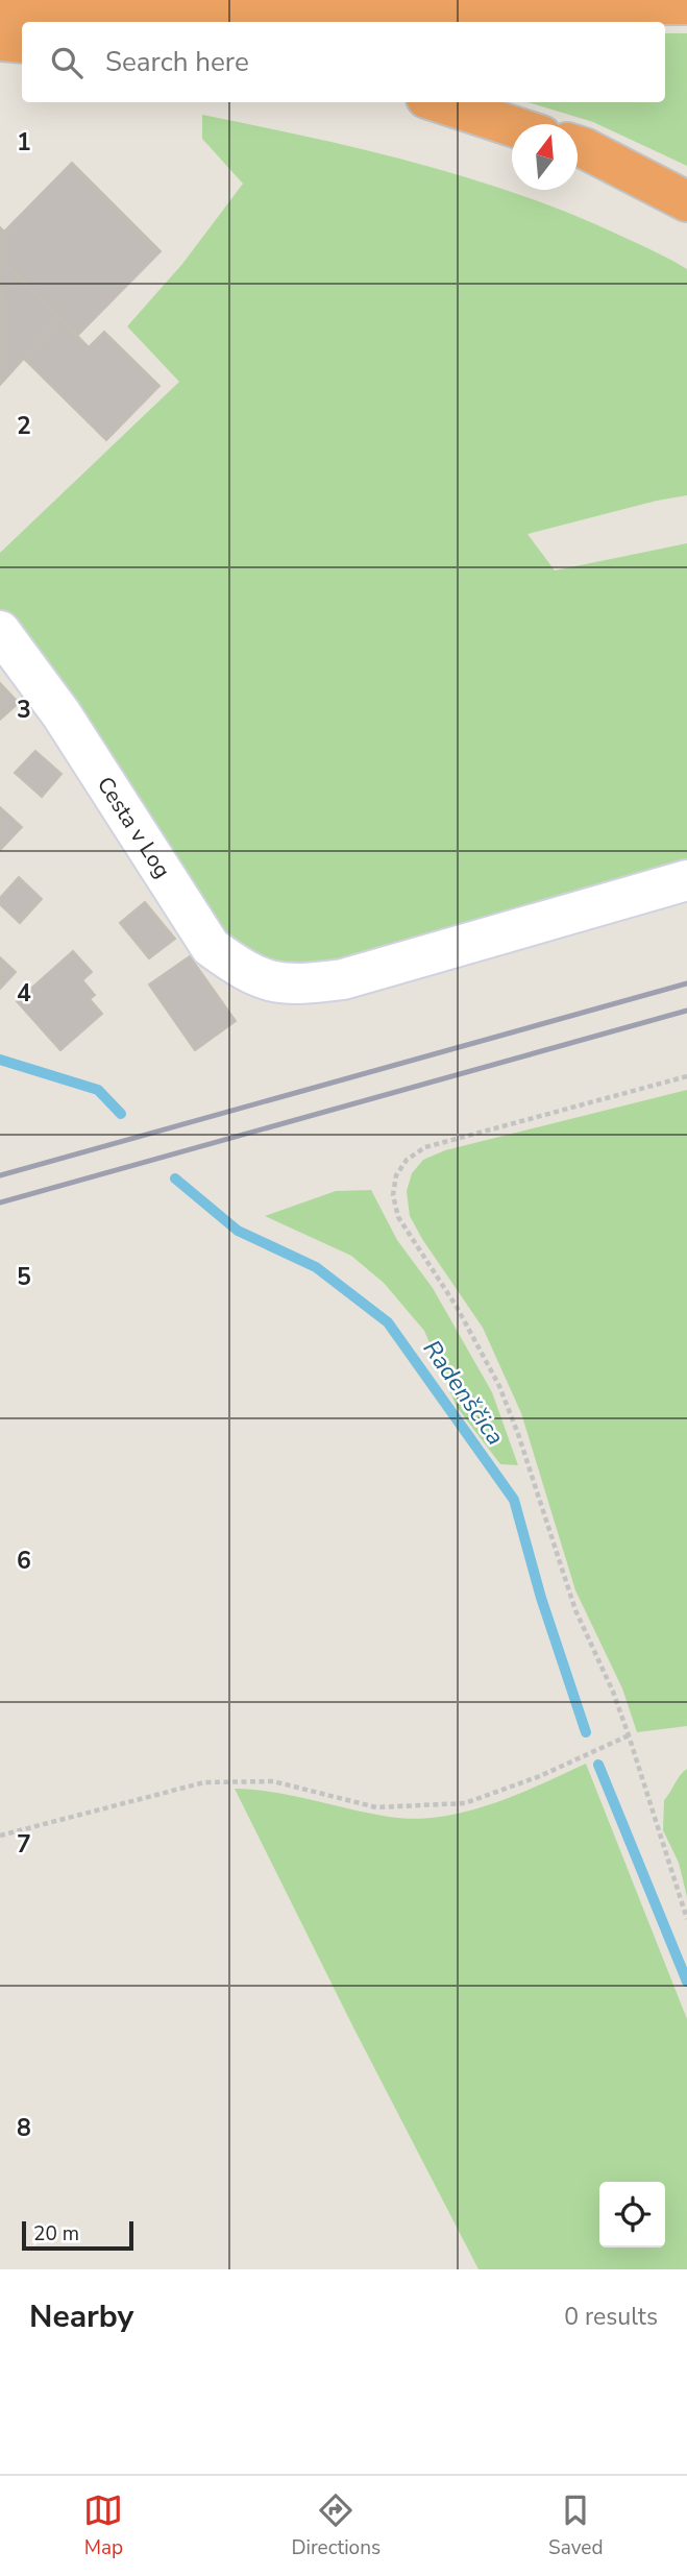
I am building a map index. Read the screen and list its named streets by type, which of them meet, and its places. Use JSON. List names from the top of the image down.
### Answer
{
  "streets": {
    "street": ["Cesta v Log"]
  },
  "water": ["Radenščica"],
  "scale_bar": "20 m",
  "north": "top",
  "page": {
    "search": "Search here",
    "scale": "20 m",
    "heading": ["Nearby", "0 results"],
    "nav": ["Map", "Directions", "Saved"]
  },
  "grid": {
    "rows": [
      "1",
      "2",
      "3",
      "4",
      "5",
      "6",
      "7",
      "8"
    ]
  }
}
